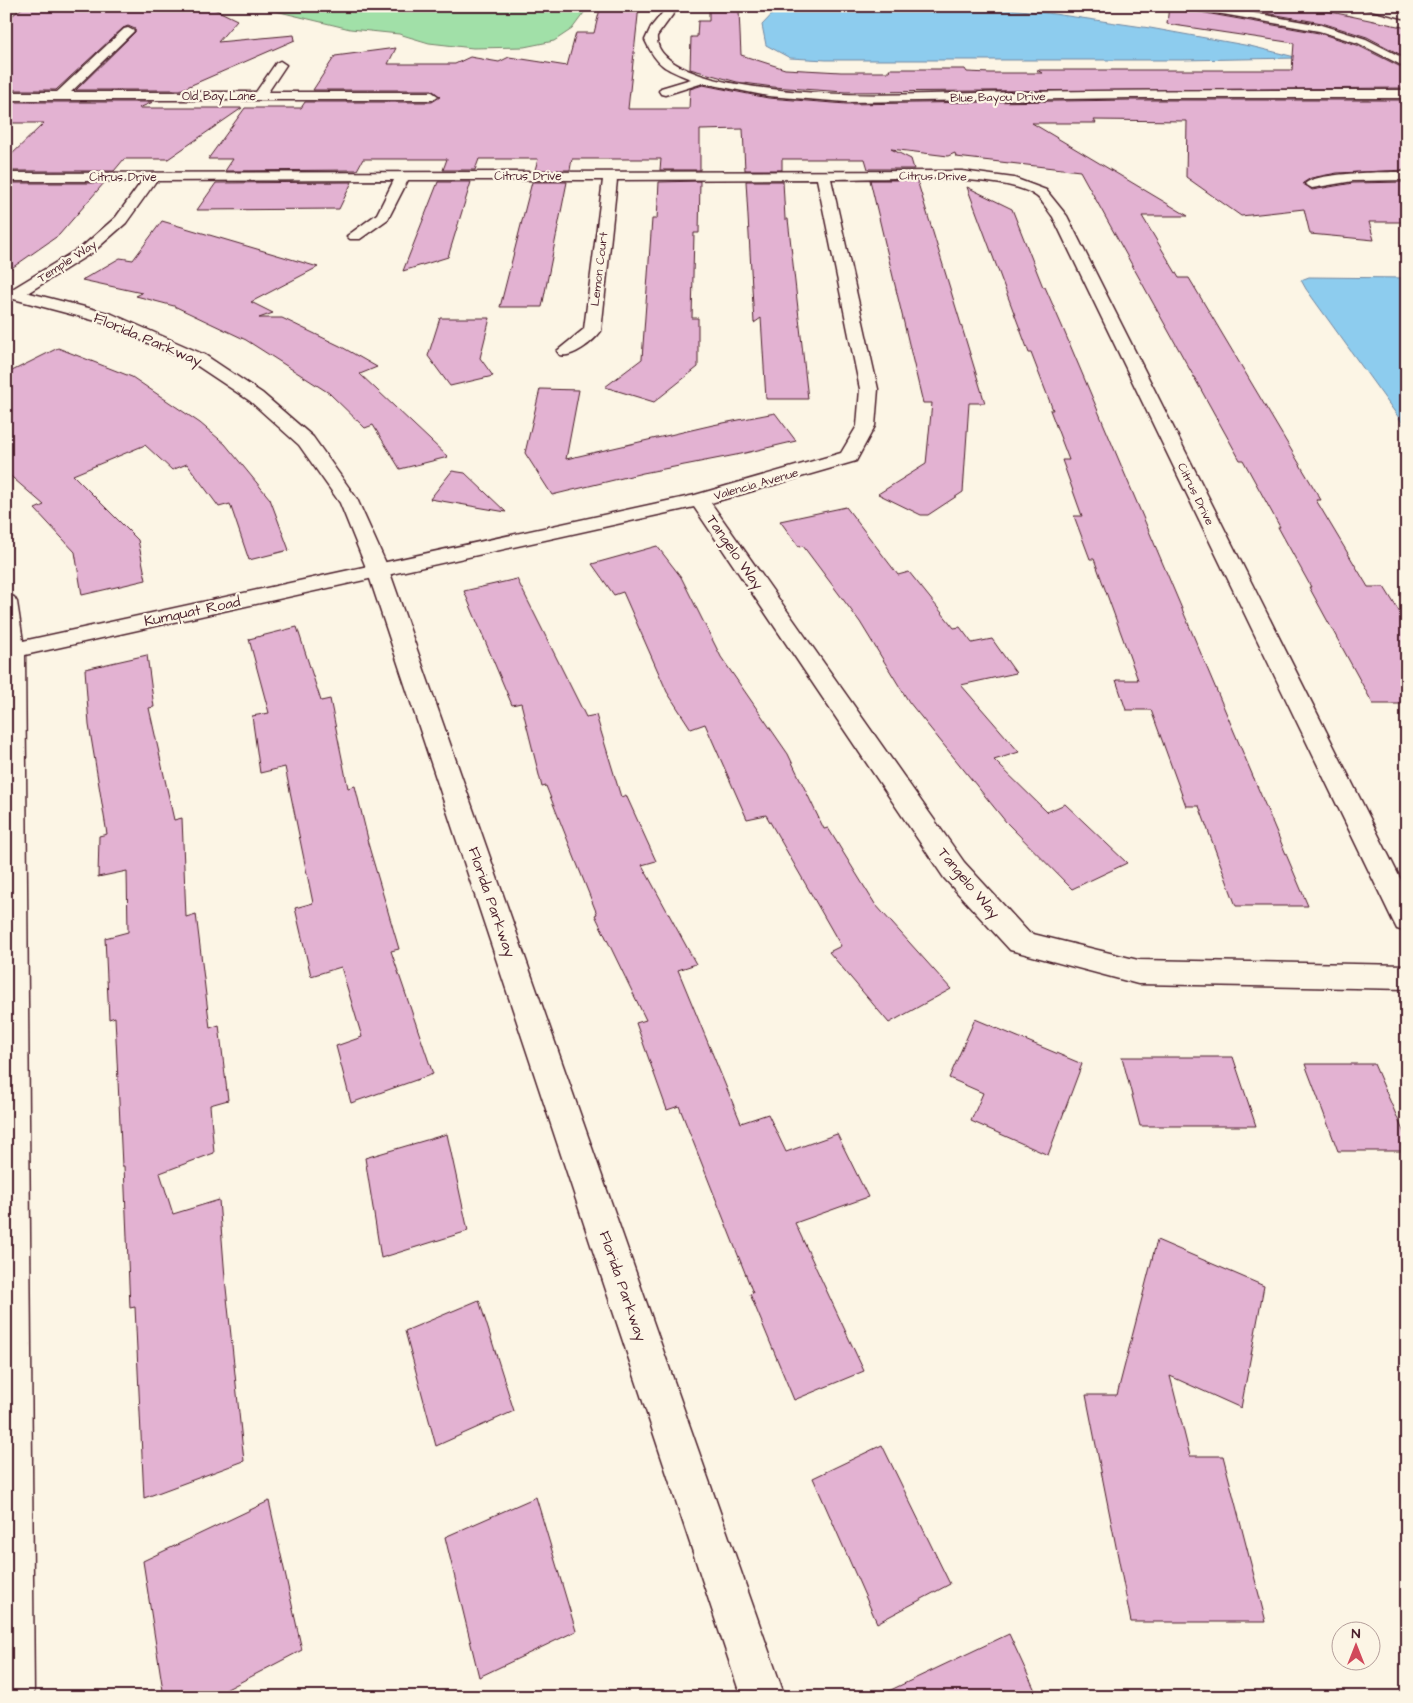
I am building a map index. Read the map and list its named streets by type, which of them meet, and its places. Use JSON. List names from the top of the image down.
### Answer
{
  "streets": {
    "street": [
      "Old Bay Lane",
      "Blue Bayou Drive",
      "Citrus Drive",
      "Temple Way",
      "Lemon Court",
      "Florida Parkway",
      "Valencia Avenue",
      "Tangelo Way",
      "Kumquat Road"
    ]
  },
  "crossings": [
    ["Citrus Drive", "Temple Way"],
    ["Citrus Drive", "Lemon Court"],
    ["Citrus Drive", "Valencia Avenue"],
    ["Temple Way", "Florida Parkway"],
    ["Florida Parkway", "Valencia Avenue"],
    ["Florida Parkway", "Kumquat Road"],
    ["Valencia Avenue", "Tangelo Way"],
    ["Valencia Avenue", "Kumquat Road"]
  ],
  "north": "top"
}
